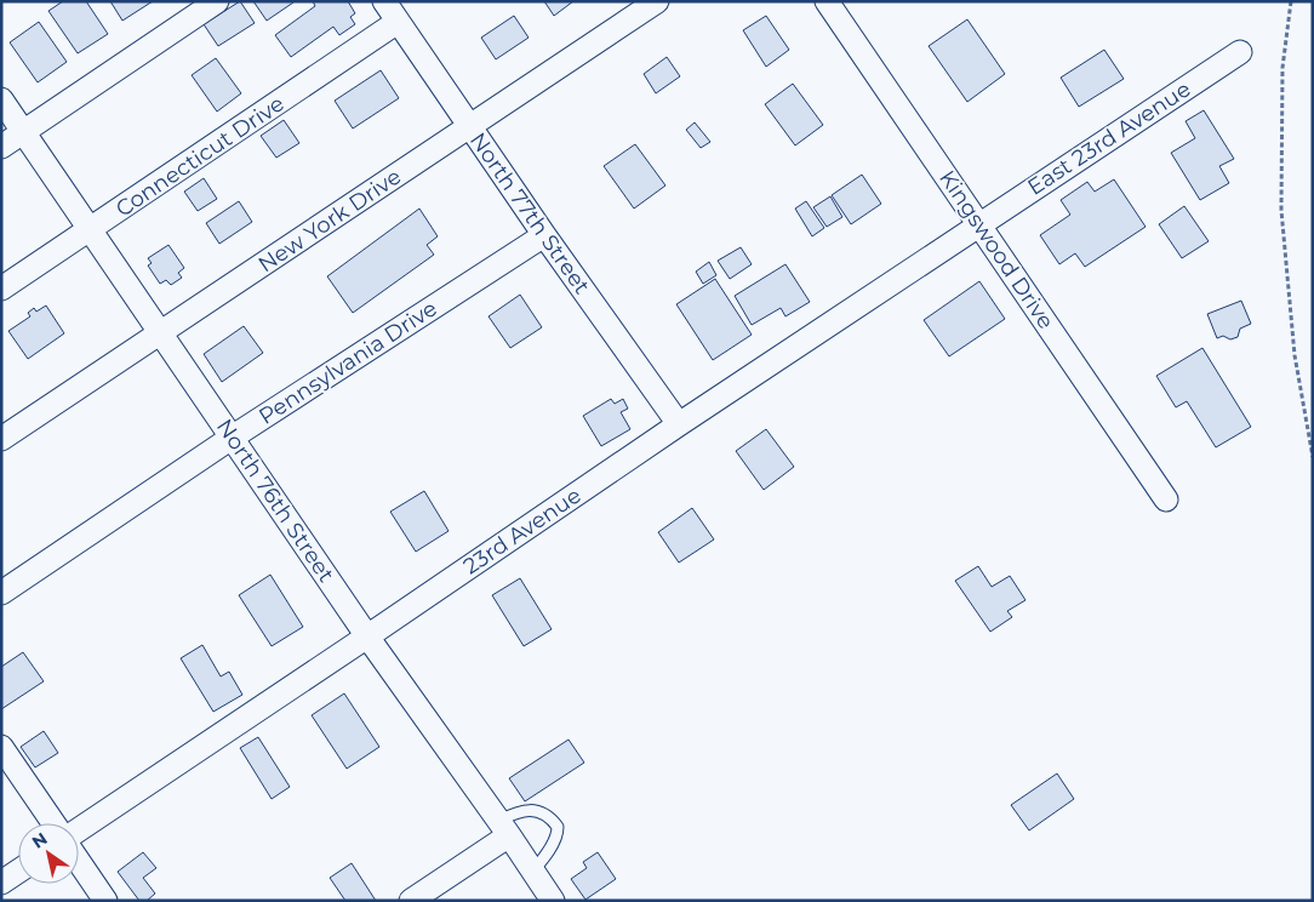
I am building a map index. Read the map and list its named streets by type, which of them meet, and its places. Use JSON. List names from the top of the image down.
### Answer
{
  "streets": {
    "street": [
      "East 23rd Avenue",
      "Connecticut Drive",
      "North 77th Street",
      "New York Drive",
      "Kingswood Drive",
      "Pennsylvania Drive",
      "North 76th Street",
      "23rd Avenue"
    ]
  },
  "crossings": [
    ["East 23rd Avenue", "Kingswood Drive"],
    ["East 23rd Avenue", "23rd Avenue"],
    ["Connecticut Drive", "North 77th Street"],
    ["Connecticut Drive", "North 76th Street"],
    ["North 77th Street", "New York Drive"],
    ["North 77th Street", "Pennsylvania Drive"],
    ["North 77th Street", "23rd Avenue"],
    ["New York Drive", "North 76th Street"],
    ["Kingswood Drive", "23rd Avenue"],
    ["Pennsylvania Drive", "North 76th Street"],
    ["North 76th Street", "23rd Avenue"]
  ],
  "north": "top left"
}
